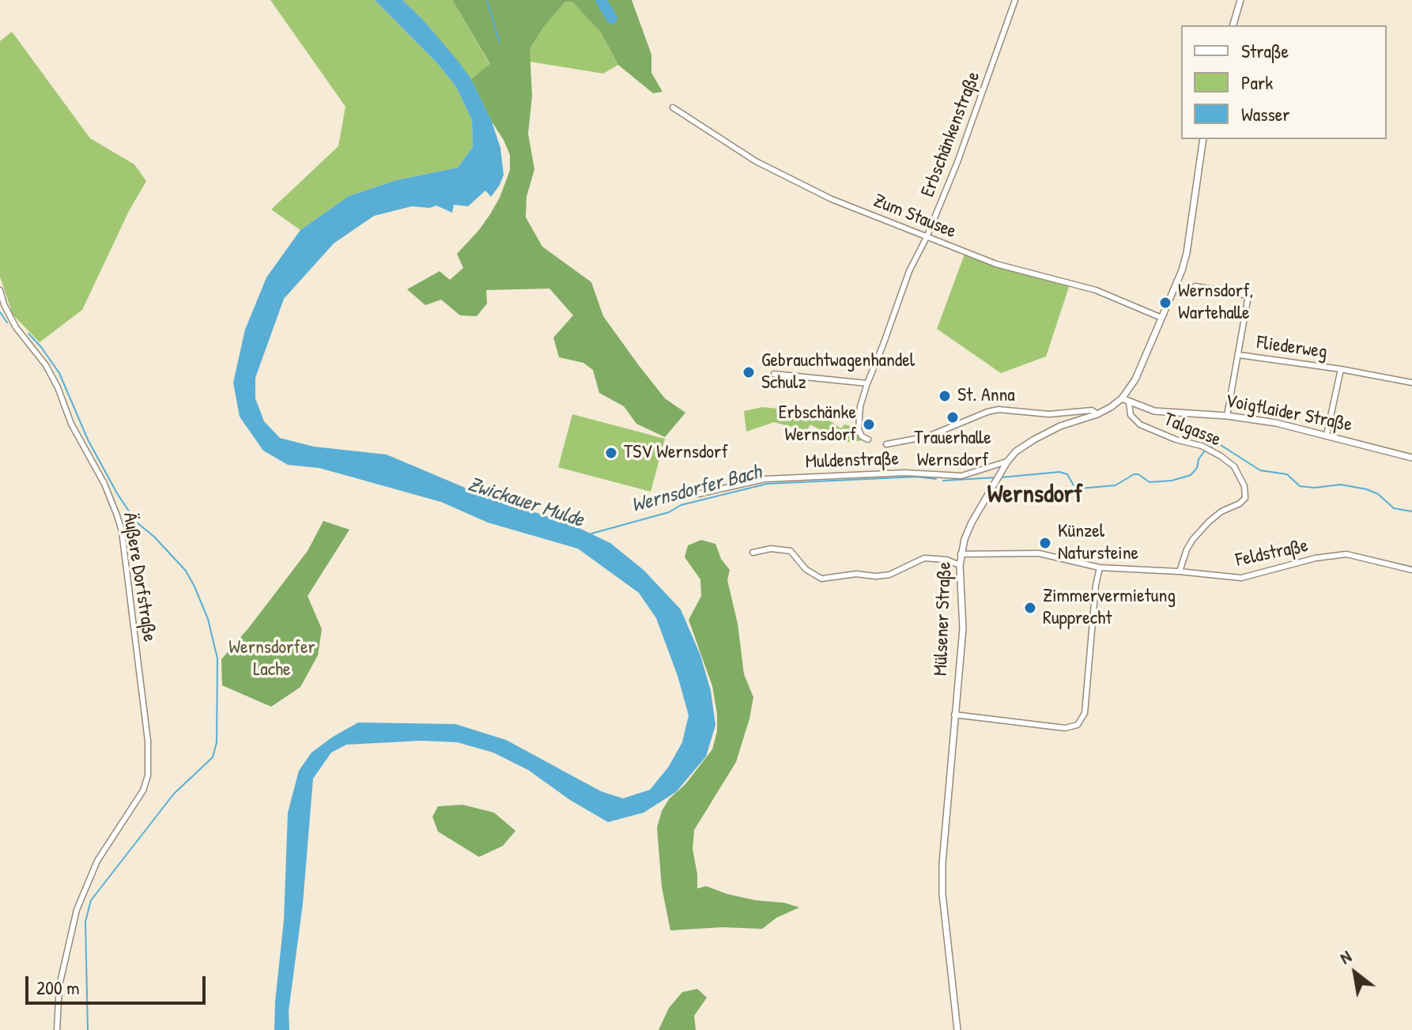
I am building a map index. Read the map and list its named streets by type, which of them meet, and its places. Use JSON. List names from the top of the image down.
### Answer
{
  "streets": {
    "street": [
      "Erbschänkenstraße",
      "Zum Stausee",
      "Fliederweg",
      "Voigtlaider Straße",
      "Talgasse",
      "Muldenstraße",
      "Feldstraße",
      "Äußere Dorfstraße",
      "Mülsener Straße"
    ]
  },
  "crossings": [
    ["Erbschänkenstraße", "Zum Stausee"],
    ["Zum Stausee", "Mülsener Straße"],
    ["Fliederweg", "Voigtlaider Straße"],
    ["Voigtlaider Straße", "Talgasse"],
    ["Voigtlaider Straße", "Mülsener Straße"],
    ["Talgasse", "Feldstraße"],
    ["Muldenstraße", "Mülsener Straße"],
    ["Feldstraße", "Mülsener Straße"]
  ],
  "districts": ["Wernsdorf"],
  "water": ["Wernsdorfer Bach", "Zwickauer Mulde"],
  "parks": ["Wernsdorfer Lache"],
  "places": [
    "Wernsdorf, Wartehalle",
    "Gebrauchtwagenhandel Schulz",
    "St. Anna",
    "Trauerhalle Wernsdorf",
    "Erbschänke Wernsdorf",
    "TSV Wernsdorf",
    "Künzel Natursteine",
    "Zimmervermietung Rupprecht"
  ],
  "legend": ["Straße", "Park", "Wasser"],
  "scale_bar": "200 m",
  "north": "top left"
}
